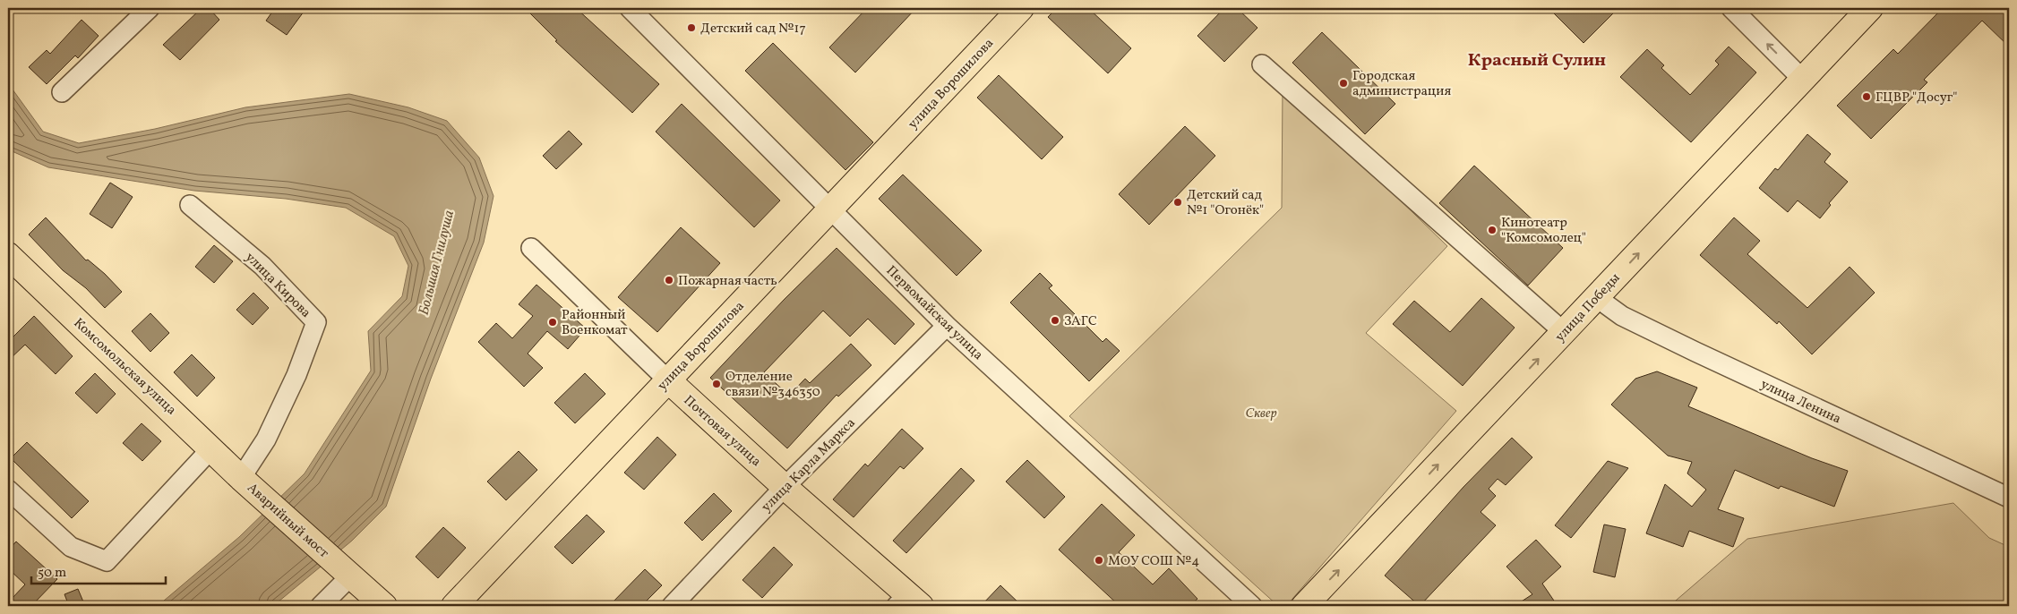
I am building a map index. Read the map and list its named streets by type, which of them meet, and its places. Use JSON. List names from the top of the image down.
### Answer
{
  "streets": {
    "main road": [
      "улица Ворошилова",
      "улица Победы",
      "Комсомольская улица",
      "Почтовая улица",
      "Аварийный мост"
    ],
    "street": [
      "улица Кирова",
      "Первомайская улица",
      "улица Ленина",
      "улица Карла Маркса"
    ]
  },
  "crossings": [
    ["улица Ворошилова", "Первомайская улица"],
    ["улица Ворошилова", "Почтовая улица"],
    ["улица Кирова", "Комсомольская улица"],
    ["улица Кирова", "Аварийный мост"],
    ["улица Победы", "улица Ленина"],
    ["Первомайская улица", "улица Карла Маркса"],
    ["Комсомольская улица", "Аварийный мост"],
    ["Почтовая улица", "улица Карла Маркса"]
  ],
  "one_way": ["улица Победы"],
  "districts": ["Красный Сулин"],
  "water": ["Большая Гнилуша"],
  "parks": ["Сквер"],
  "places": [
    "Детский сад №17",
    "Городская администрация",
    "ГЦВР \"Досуг\"",
    "Детский сад №1 \"Огонёк\"",
    "Кинотеатр \"Комсомолец\"",
    "Пожарная часть",
    "ЗАГС",
    "Районный Военкомат",
    "Отделение связи №346350",
    "МОУ СОШ №4"
  ],
  "scale_bar": "50 m"
}
